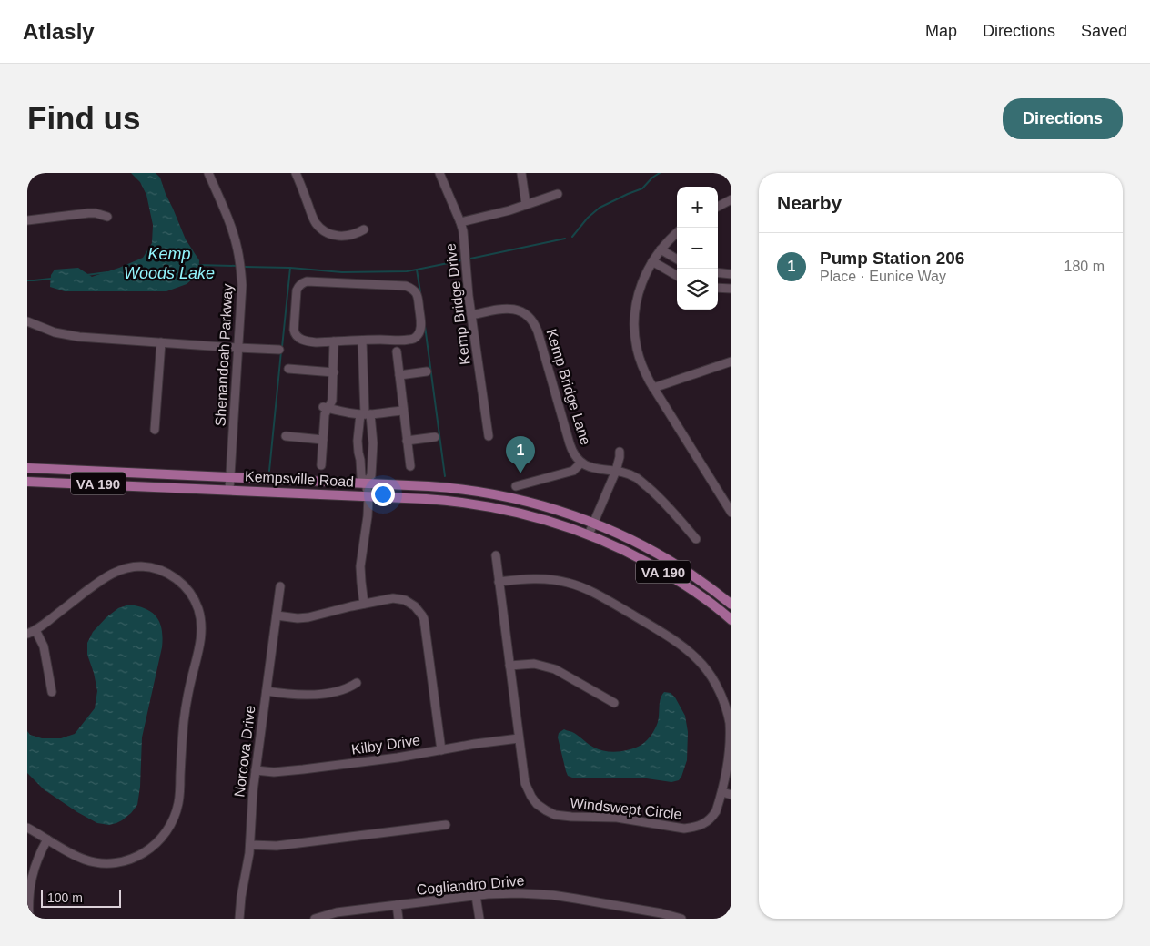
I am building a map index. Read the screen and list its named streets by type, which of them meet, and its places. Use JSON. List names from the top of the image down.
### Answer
{
  "streets": {
    "main road": ["Kempsville Road", "VA 190"],
    "street": [
      "Kemp Bridge Drive",
      "Shenandoah Parkway",
      "Kemp Bridge Lane",
      "Kilby Drive",
      "Norcova Drive",
      "Windswept Circle",
      "Cogliandro Drive"
    ]
  },
  "crossings": [
    ["Kemp Bridge Drive", "Kemp Bridge Lane"],
    ["Shenandoah Parkway", "Kempsville Road"],
    ["Kilby Drive", "Norcova Drive"],
    ["Kilby Drive", "Windswept Circle"]
  ],
  "water": ["Kemp Woods Lake"],
  "scale_bar": "100 m",
  "page": {
    "header": "Atlasly",
    "nav": ["Map", "Directions", "Saved"],
    "buttons": "Directions",
    "title": "Find us",
    "heading": "Nearby",
    "map_buttons": ["+", "−"],
    "list": [
      {
        "mark": "1",
        "name": "Pump Station 206",
        "note": "Place · Eunice Way",
        "value": "180 m"
      }
    ],
    "pins": "1",
    "scale": "100 m"
  }
}
